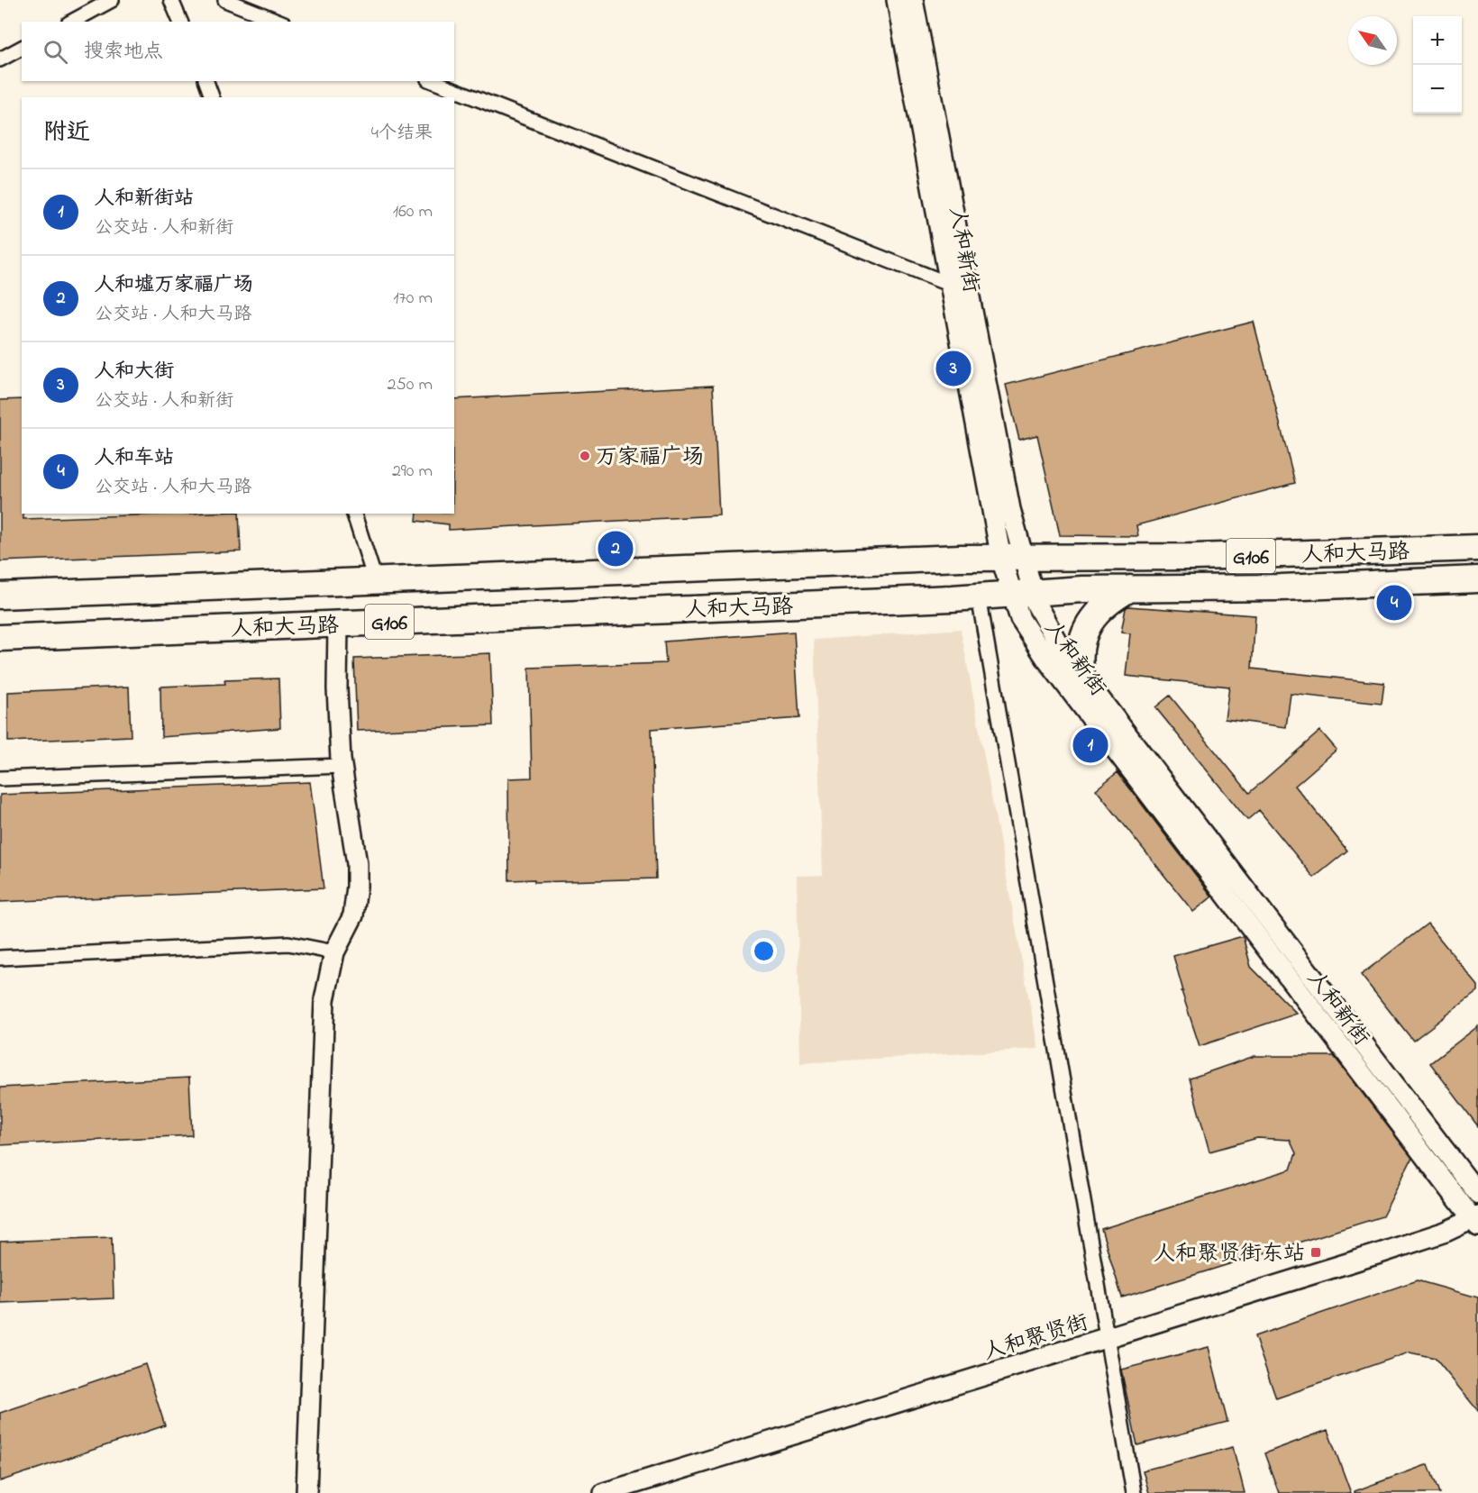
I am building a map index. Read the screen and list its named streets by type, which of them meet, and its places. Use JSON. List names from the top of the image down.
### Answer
{
  "streets": {
    "highway": ["人和大马路", "G106"],
    "street": ["人和新街", "人和聚贤街"]
  },
  "crossings": [
    ["人和新街", "人和大马路"],
    ["人和新街", "人和聚贤街"]
  ],
  "places": {
    "other": ["万家福广场"],
    "transit": ["人和聚贤街东站"]
  },
  "north": "top left",
  "page": {
    "map_buttons": ["+", "−"],
    "search": "搜索地点",
    "heading": ["附近", "4个结果"],
    "list": [
      {
        "mark": "1",
        "name": "人和新街站",
        "note": "公交站 · 人和新街",
        "value": "160 m"
      },
      {
        "mark": "2",
        "name": "人和墟万家福广场",
        "note": "公交站 · 人和大马路",
        "value": "170 m"
      },
      {
        "mark": "3",
        "name": "人和大街",
        "note": "公交站 · 人和新街",
        "value": "250 m"
      },
      {
        "mark": "4",
        "name": "人和车站",
        "note": "公交站 · 人和大马路",
        "value": "290 m"
      }
    ],
    "pins": [
      "3",
      "2",
      "4",
      "1"
    ]
  }
}
